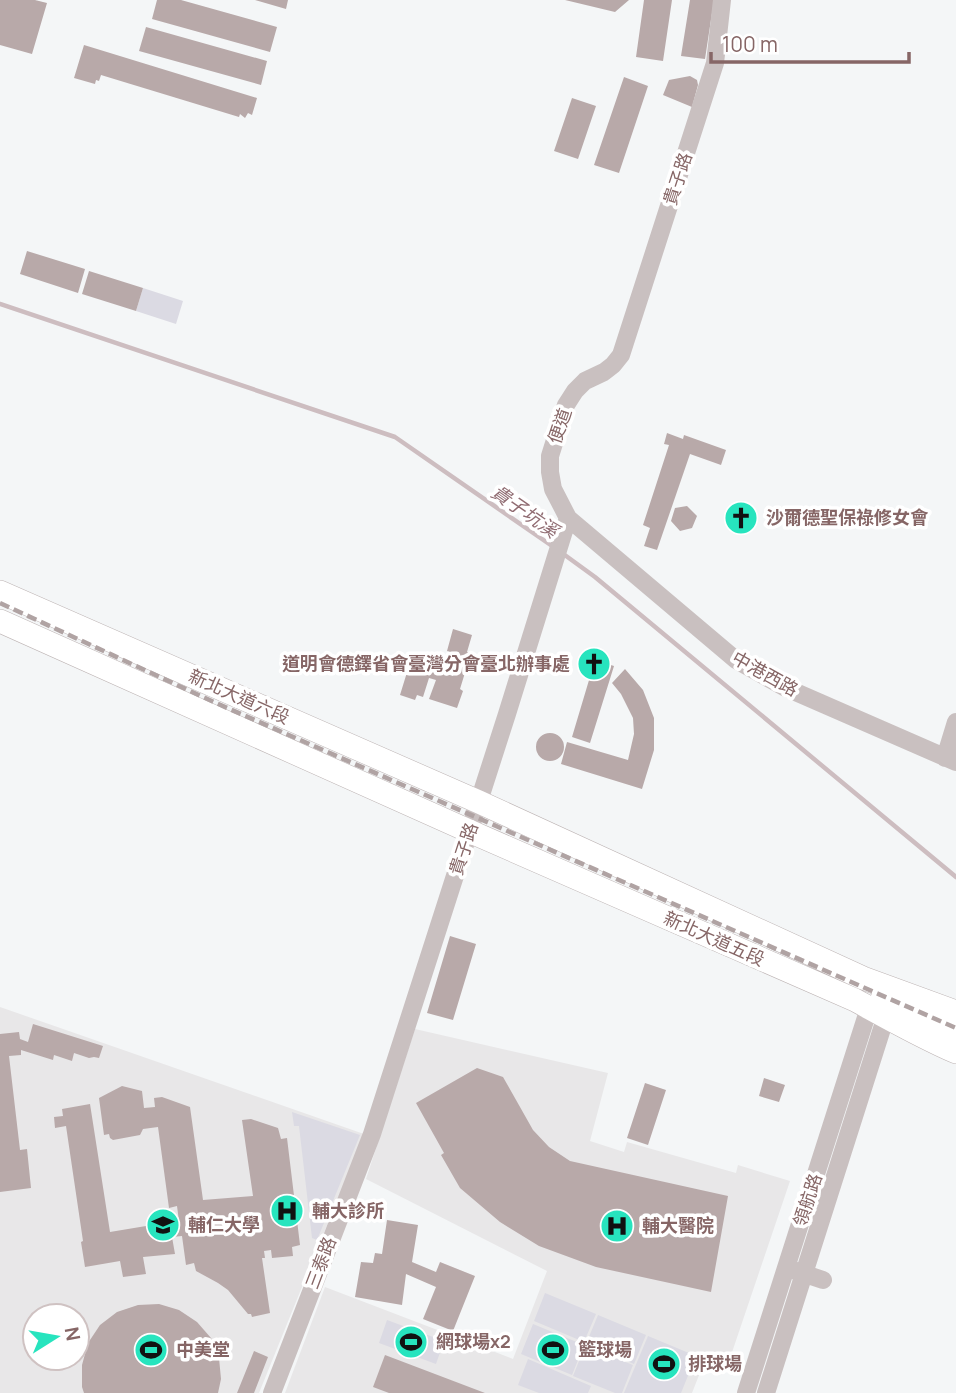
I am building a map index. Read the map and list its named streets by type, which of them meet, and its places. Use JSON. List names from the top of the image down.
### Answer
{
  "streets": {
    "main road": ["新北大道六段", "新北大道五段"],
    "street": [
      "貴子路",
      "便道",
      "中港西路",
      "領航路",
      "三泰路"
    ]
  },
  "crossings": [
    ["貴子路", "便道"],
    ["貴子路", "中港西路"],
    ["貴子路", "新北大道六段"],
    ["貴子路", "新北大道五段"],
    ["貴子路", "三泰路"],
    ["便道", "中港西路"],
    ["新北大道六段", "新北大道五段"],
    ["新北大道五段", "領航路"]
  ],
  "water": ["貴子坑溪"],
  "places": {
    "church": ["沙爾德聖保祿修女會", "道明會德鐸省會臺灣分會臺北辦事處"],
    "hospital": ["輔大診所", "輔大醫院"],
    "school or university": ["輔仁大學"],
    "sports": [
      "網球場x2",
      "中美堂",
      "籃球場",
      "排球場"
    ]
  },
  "scale_bar": "100 m",
  "north": "right"
}
